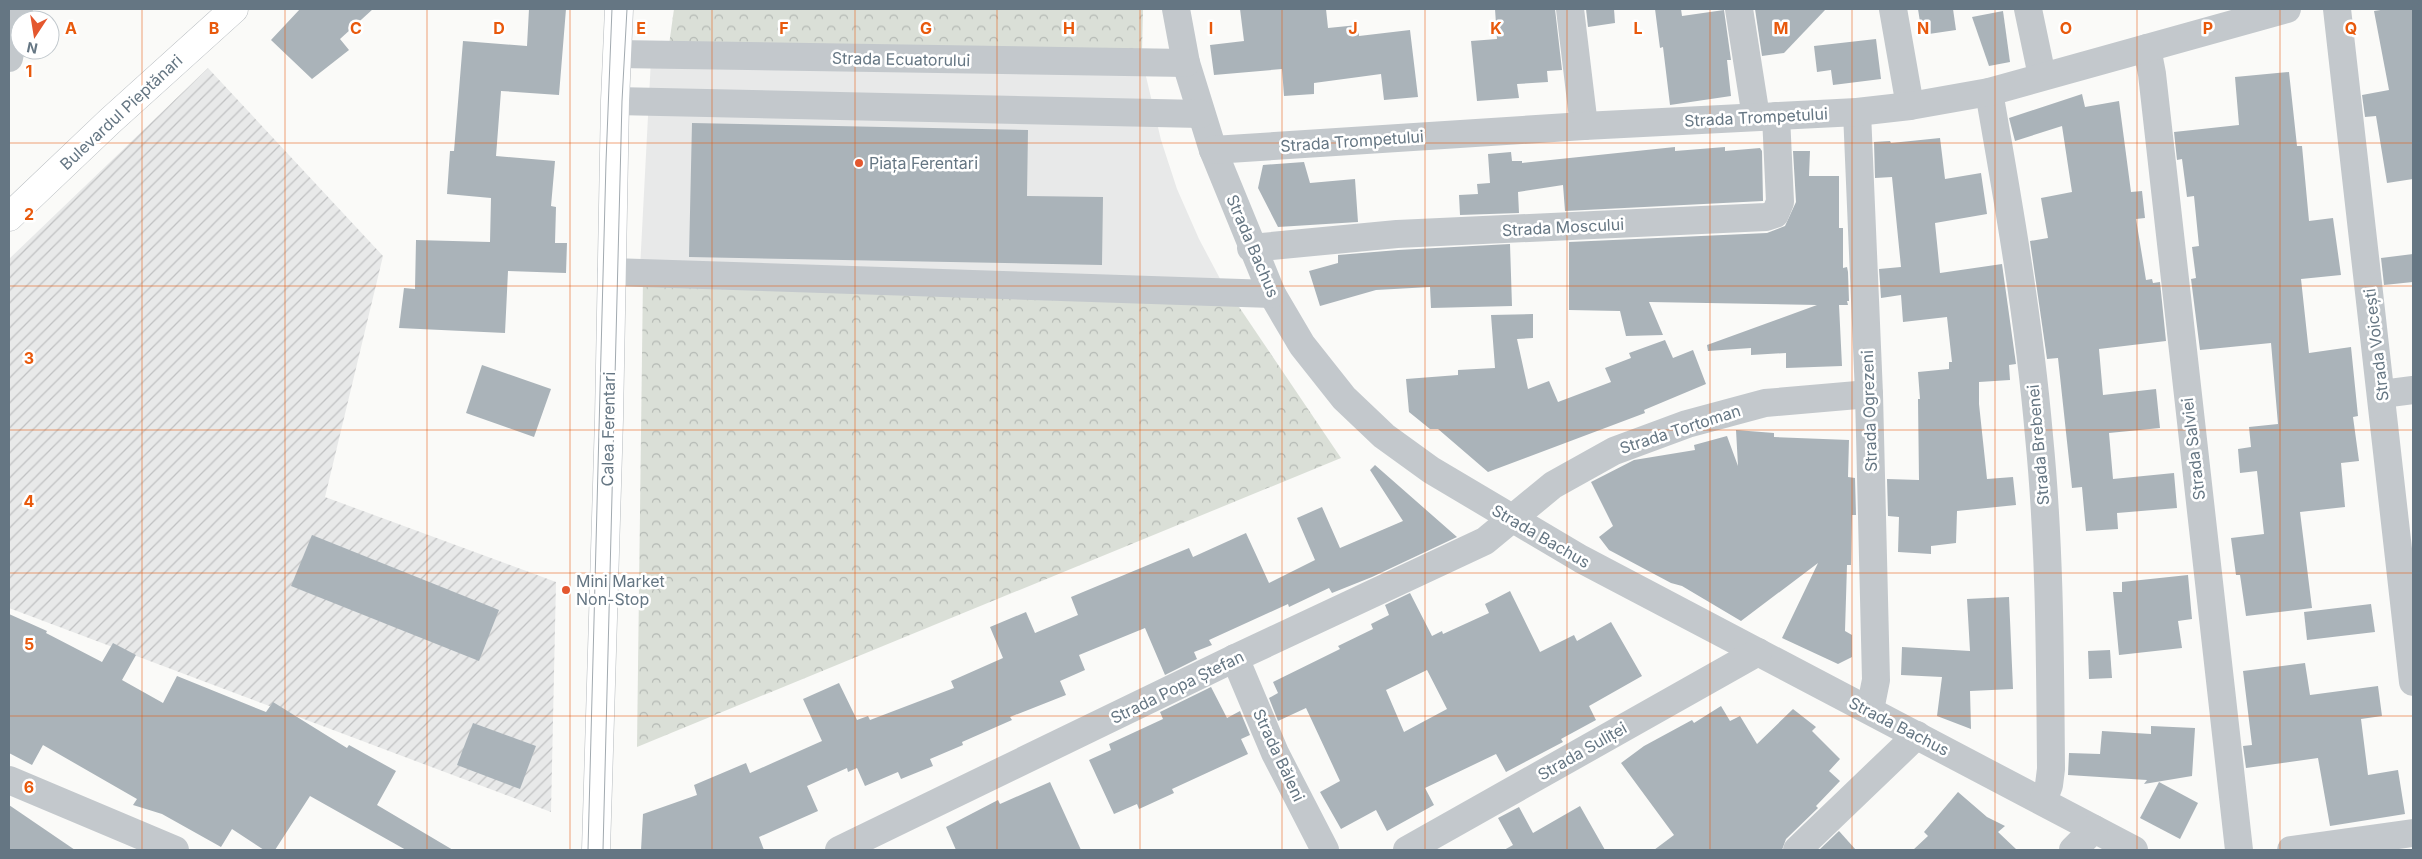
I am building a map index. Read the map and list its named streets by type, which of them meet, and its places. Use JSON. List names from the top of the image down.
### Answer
{
  "streets": {
    "main road": ["Bulevardul Pieptănari", "Calea Ferentari"],
    "street": [
      "Strada Ecuatorului",
      "Strada Trompetului",
      "Strada Moscului",
      "Strada Bachus",
      "Strada Voicești",
      "Strada Ogrezeni",
      "Strada Tortoman",
      "Strada Brebenei",
      "Strada Salviei",
      "Strada Popa Ștefan",
      "Strada Suliței",
      "Strada Băleni"
    ]
  },
  "crossings": [
    ["Strada Ecuatorului", "Strada Bachus"],
    ["Strada Ecuatorului", "Calea Ferentari"],
    ["Strada Trompetului", "Strada Moscului"],
    ["Strada Trompetului", "Strada Bachus"],
    ["Strada Trompetului", "Strada Ogrezeni"],
    ["Strada Trompetului", "Strada Brebenei"],
    ["Strada Trompetului", "Strada Salviei"],
    ["Strada Moscului", "Strada Bachus"],
    ["Strada Bachus", "Strada Ogrezeni"],
    ["Strada Bachus", "Strada Tortoman"],
    ["Strada Bachus", "Strada Brebenei"],
    ["Strada Bachus", "Strada Popa Ștefan"],
    ["Strada Bachus", "Strada Suliței"],
    ["Strada Ogrezeni", "Strada Tortoman"],
    ["Strada Tortoman", "Strada Popa Ștefan"],
    ["Strada Popa Ștefan", "Strada Băleni"]
  ],
  "places": ["Piața Ferentari", "Mini Market Non-Stop"],
  "north": "bottom",
  "grid": {
    "columns": [
      "A",
      "B",
      "C",
      "D",
      "E",
      "F",
      "G",
      "H",
      "I",
      "J",
      "K",
      "L",
      "M",
      "N",
      "O",
      "P",
      "Q"
    ],
    "rows": [
      "1",
      "2",
      "3",
      "4",
      "5",
      "6"
    ]
  }
}
